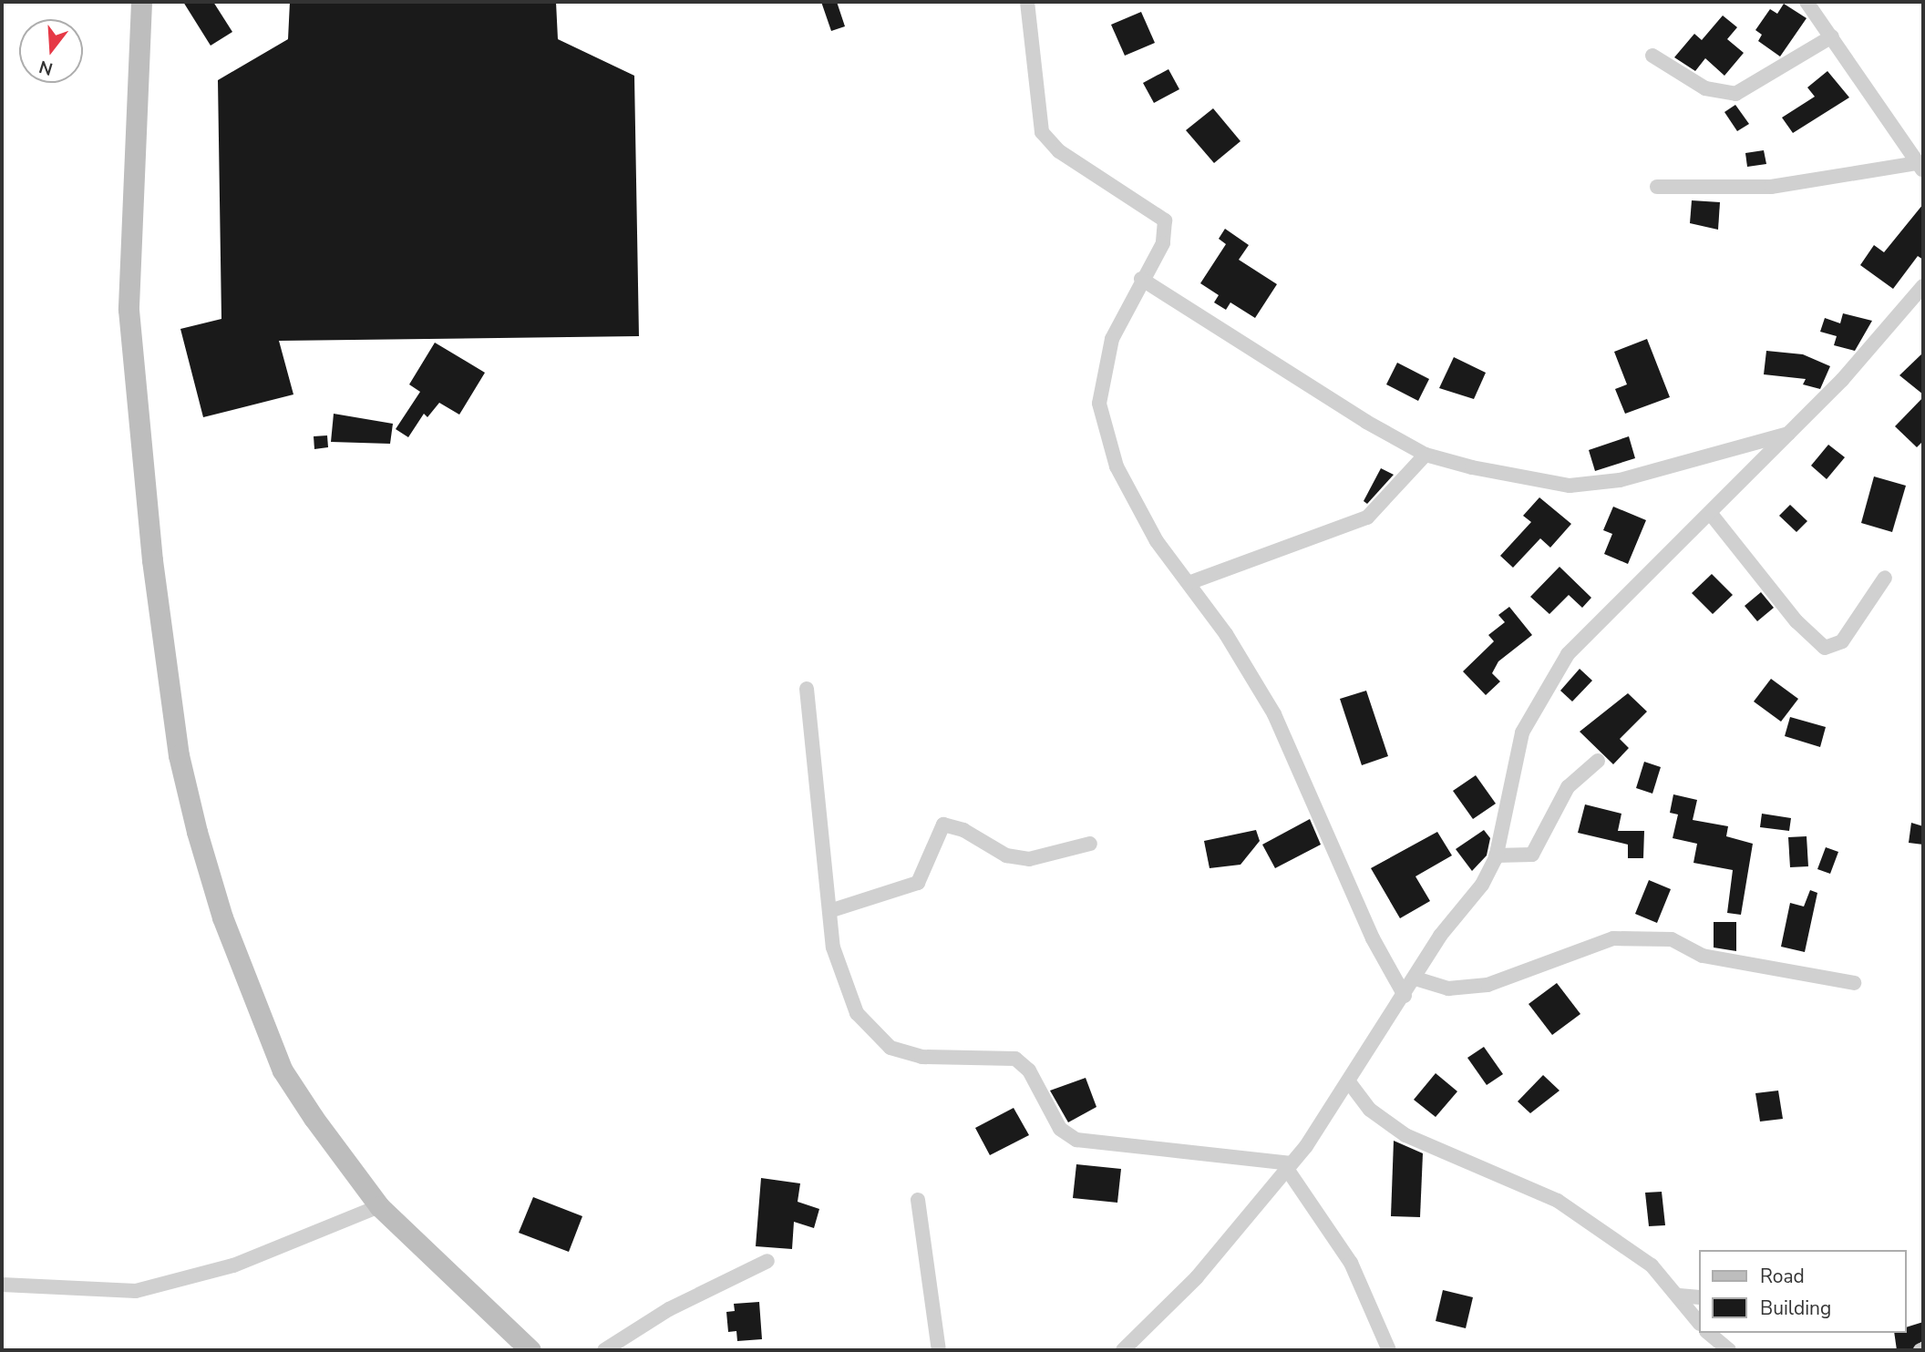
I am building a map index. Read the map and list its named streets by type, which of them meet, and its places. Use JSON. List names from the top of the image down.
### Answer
{
  "legend": ["Road", "Building"],
  "north": "bottom"
}
